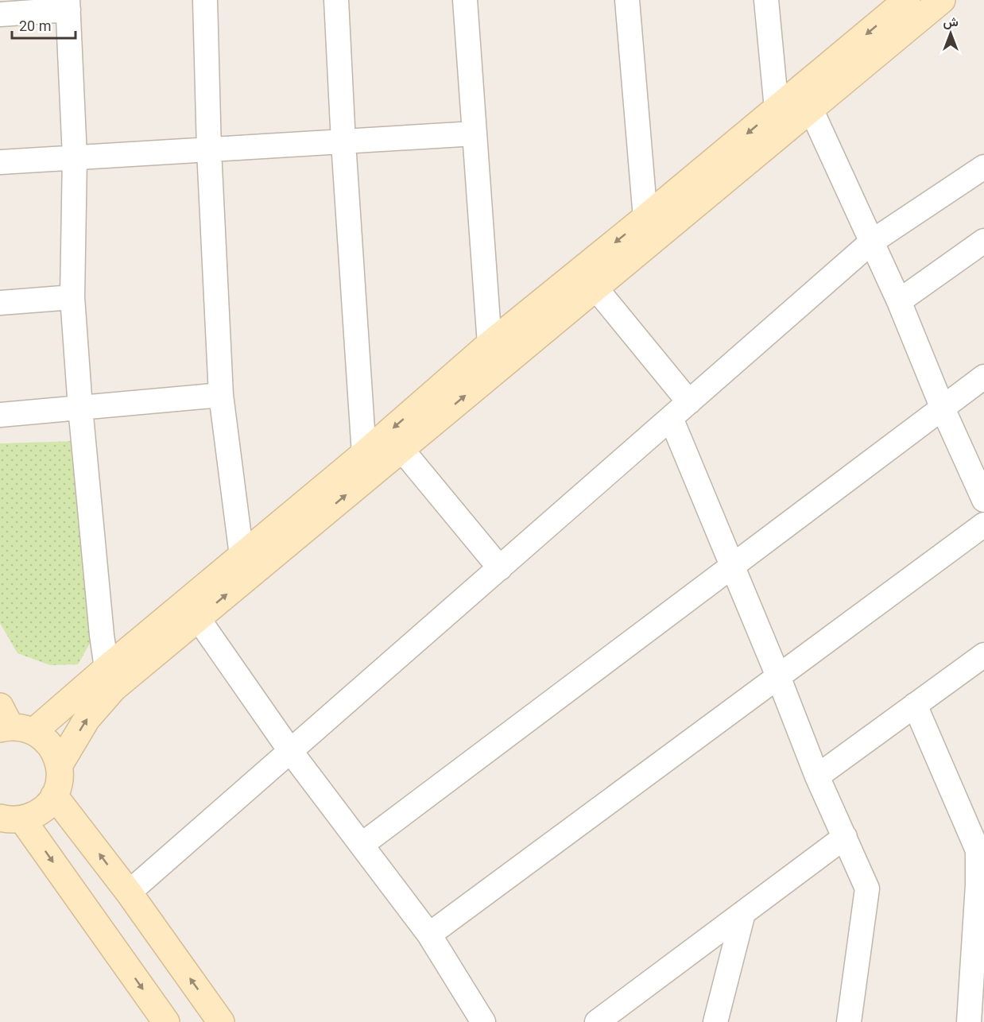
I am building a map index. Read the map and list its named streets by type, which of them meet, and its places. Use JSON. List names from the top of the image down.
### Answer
{
  "scale_bar": "20 m",
  "north": "top"
}
